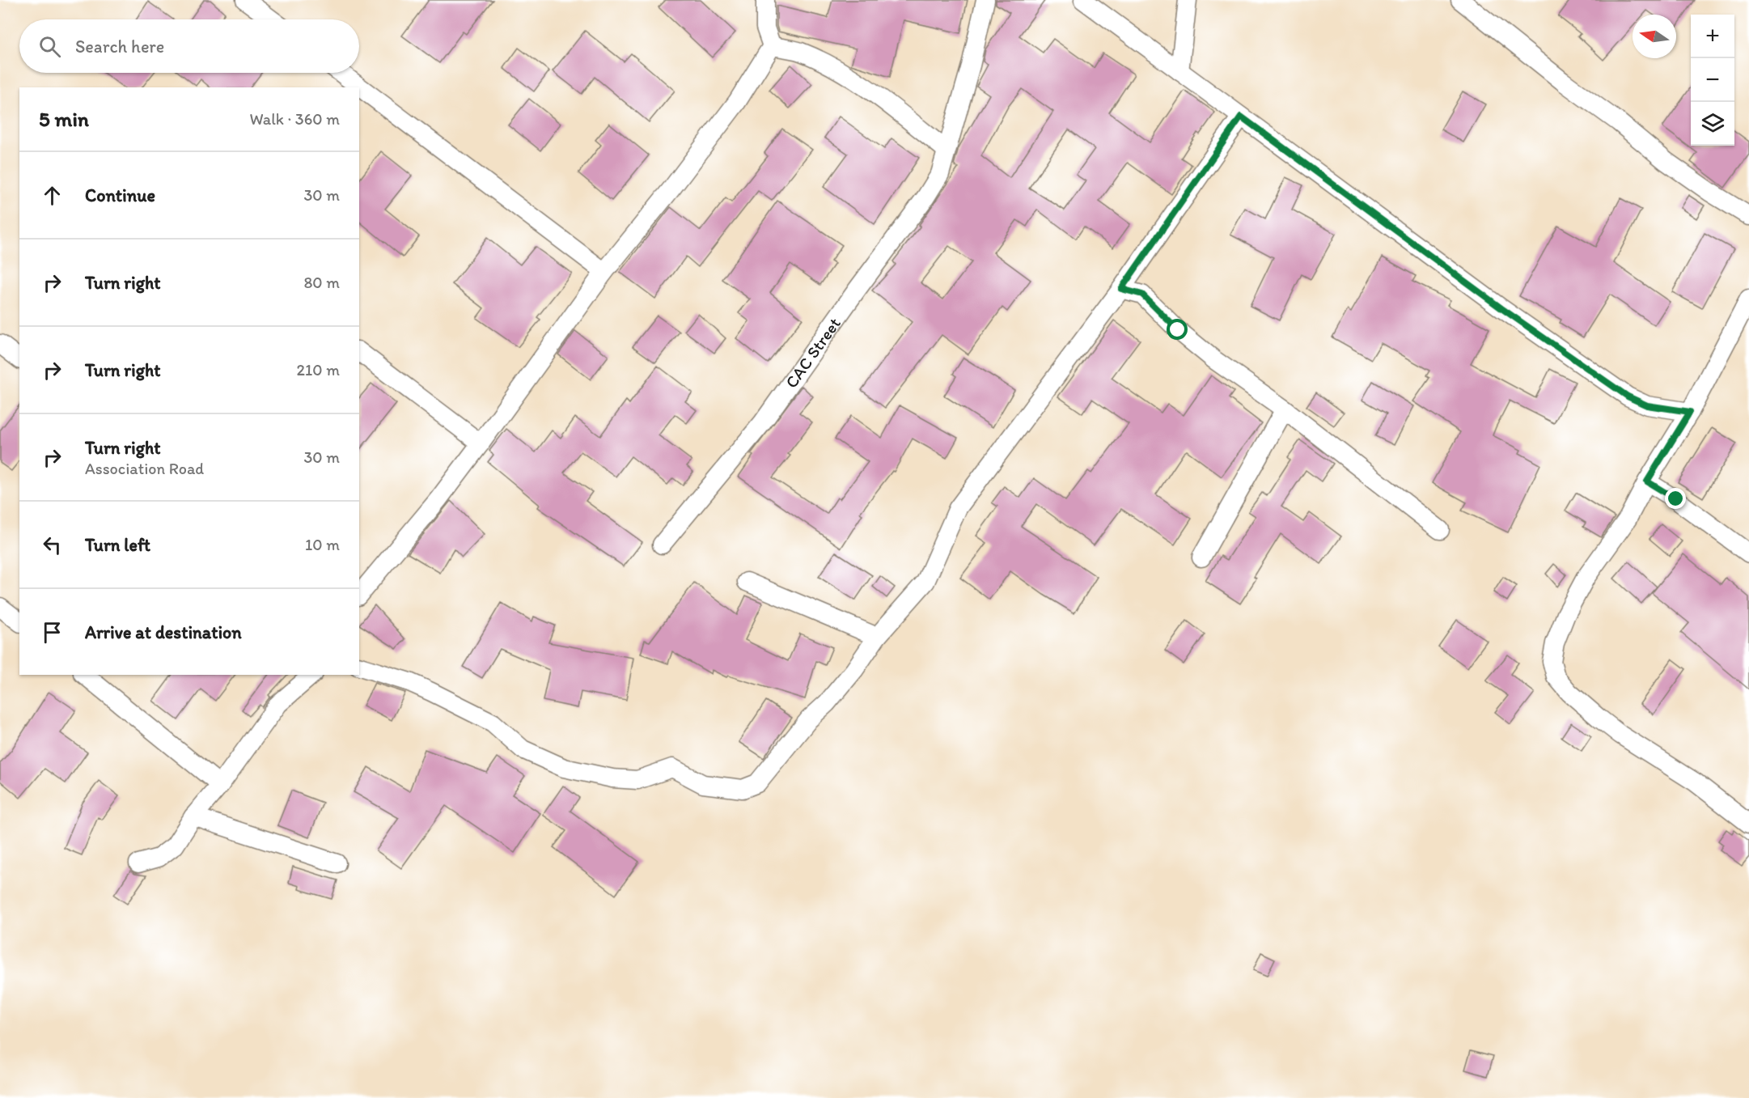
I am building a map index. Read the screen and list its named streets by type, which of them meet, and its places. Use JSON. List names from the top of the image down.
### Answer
{
  "streets": {
    "street": ["CAC Street"]
  },
  "north": "left",
  "page": {
    "map_buttons": ["+", "−"],
    "search": "Search here",
    "heading": ["5 min", "Walk · 360 m"],
    "list": [
      ["Continue", "30 m"],
      ["Turn right", "80 m"],
      ["Turn right", "210 m"],
      ["Turn right", "Association Road", "30 m"],
      ["Turn left", "10 m"],
      "Arrive at destination"
    ]
  }
}
